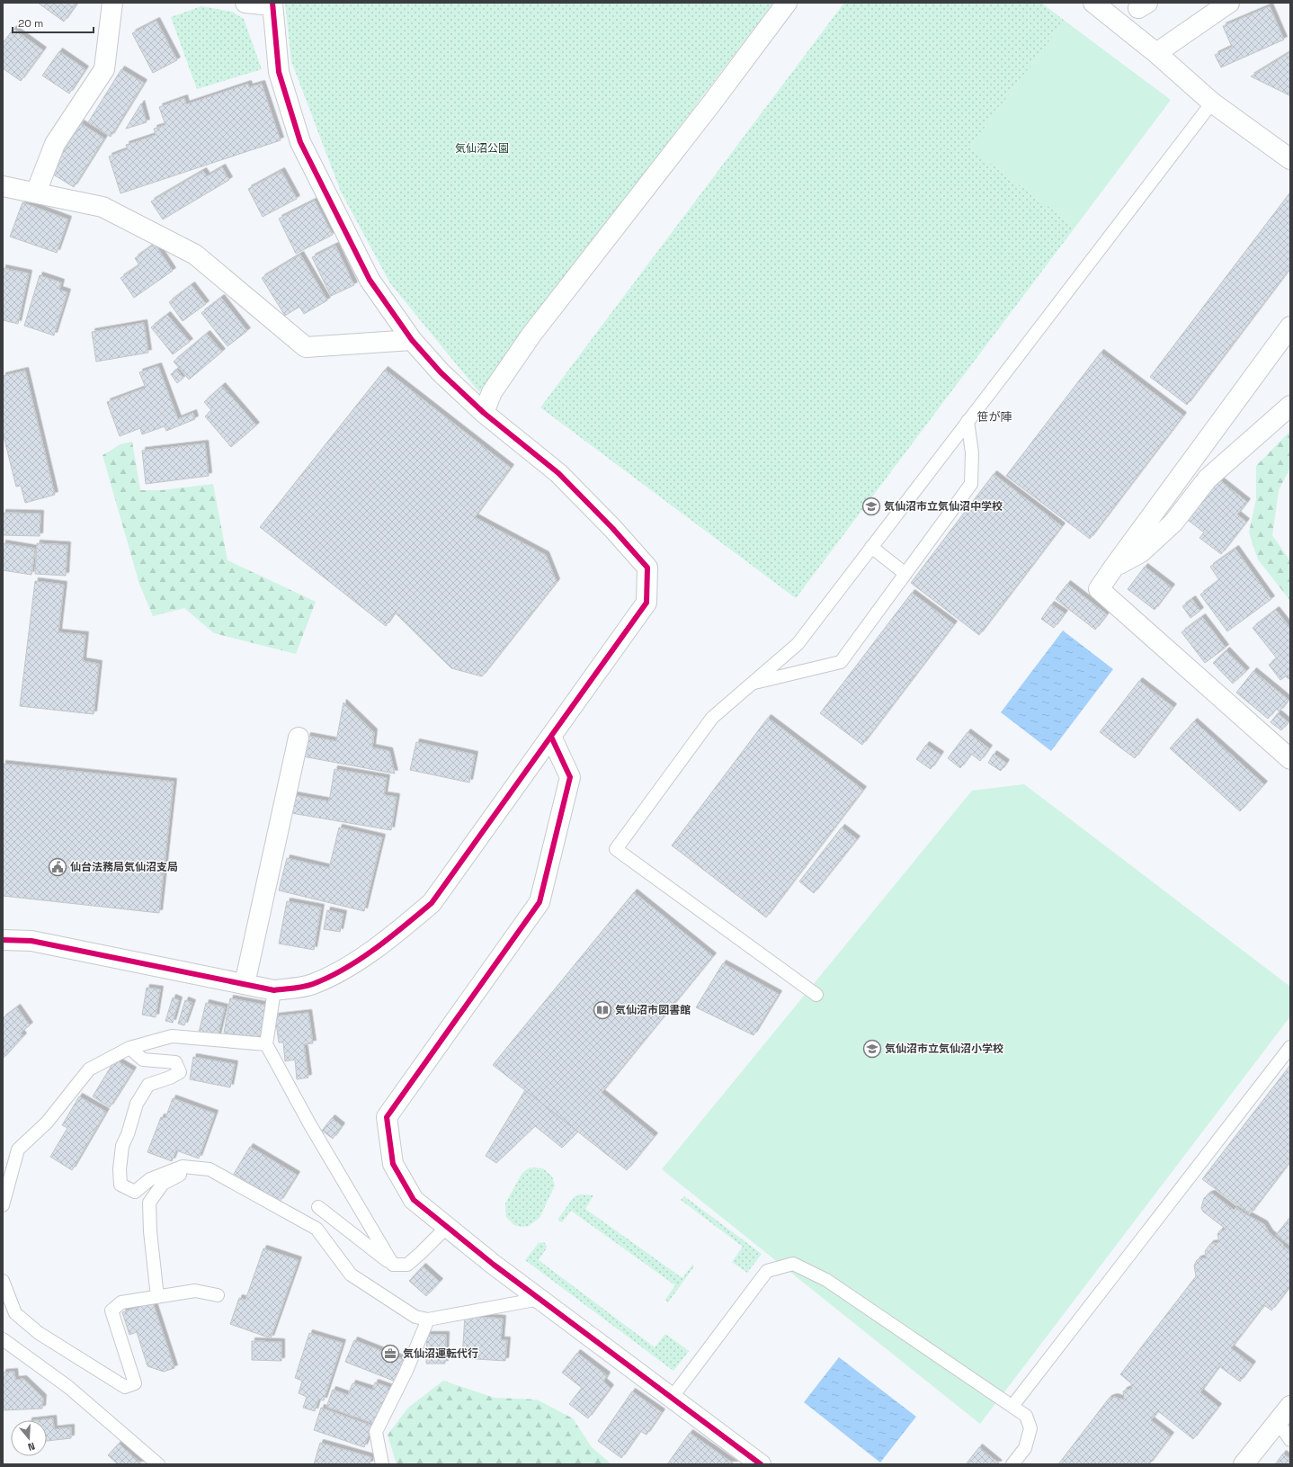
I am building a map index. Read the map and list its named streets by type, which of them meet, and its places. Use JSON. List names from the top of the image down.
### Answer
{
  "districts": ["笹が陣"],
  "parks": ["気仙沼公園"],
  "places": {
    "school or university": ["気仙沼市立気仙沼中学校", "気仙沼市立気仙沼小学校"],
    "public building": ["仙台法務局気仙沼支局"],
    "library": ["気仙沼市図書館"],
    "office": ["気仙沼運転代行"]
  },
  "scale_bar": "20 m",
  "north": "bottom"
}
